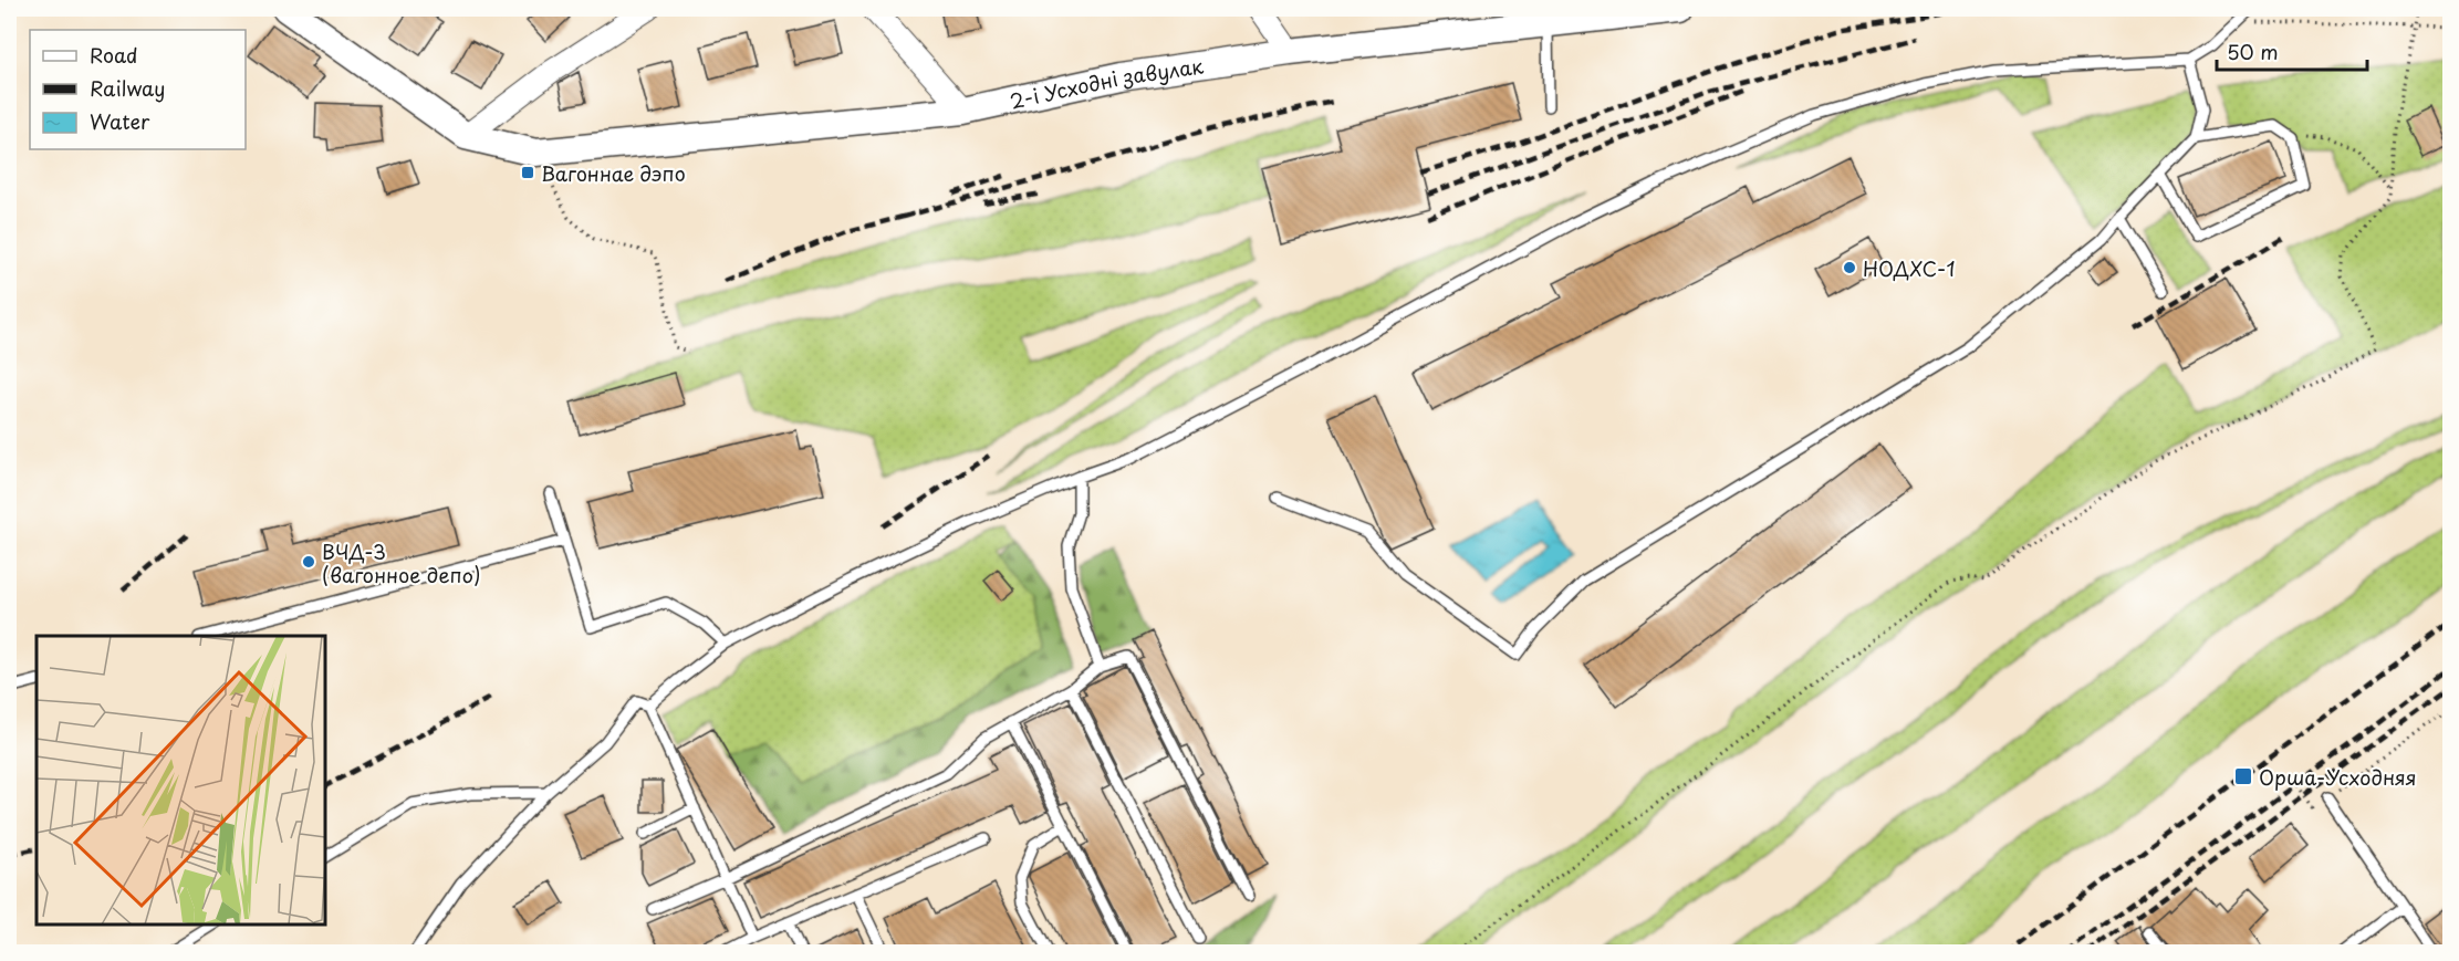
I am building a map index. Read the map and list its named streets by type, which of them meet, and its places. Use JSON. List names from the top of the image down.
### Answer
{
  "streets": {
    "street": ["2-і Усходні завулак"]
  },
  "places": {
    "transit": ["Вагоннае дэпо", "Орша-Усходняя"],
    "other": ["НОДХС-1", "ВЧД-3 (вагонное депо)"]
  },
  "legend": ["Road", "Railway", "Water"],
  "scale_bar": "50 m"
}
